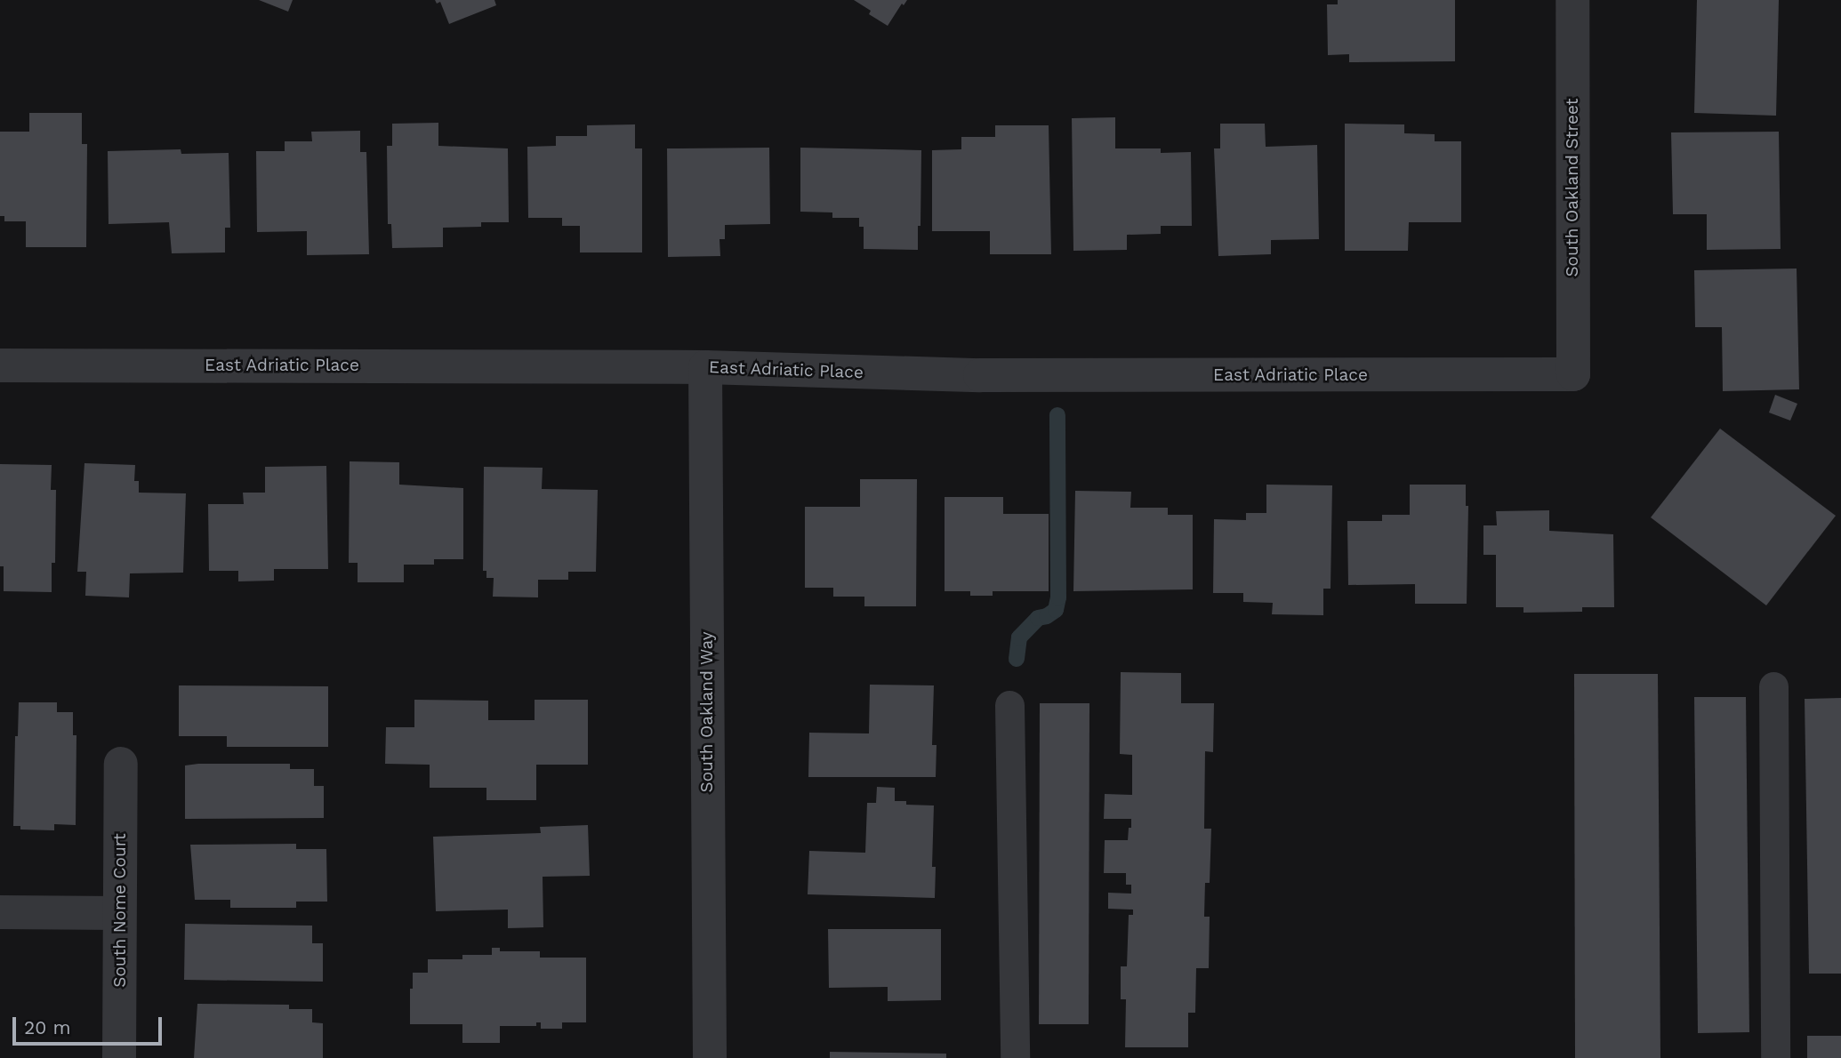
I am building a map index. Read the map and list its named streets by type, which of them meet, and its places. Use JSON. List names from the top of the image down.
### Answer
{
  "streets": {
    "street": [
      "South Oakland Street",
      "East Adriatic Place",
      "South Oakland Way",
      "South Nome Court"
    ]
  },
  "crossings": [
    ["South Oakland Street", "East Adriatic Place"],
    ["East Adriatic Place", "South Oakland Way"]
  ],
  "scale_bar": "20 m"
}
